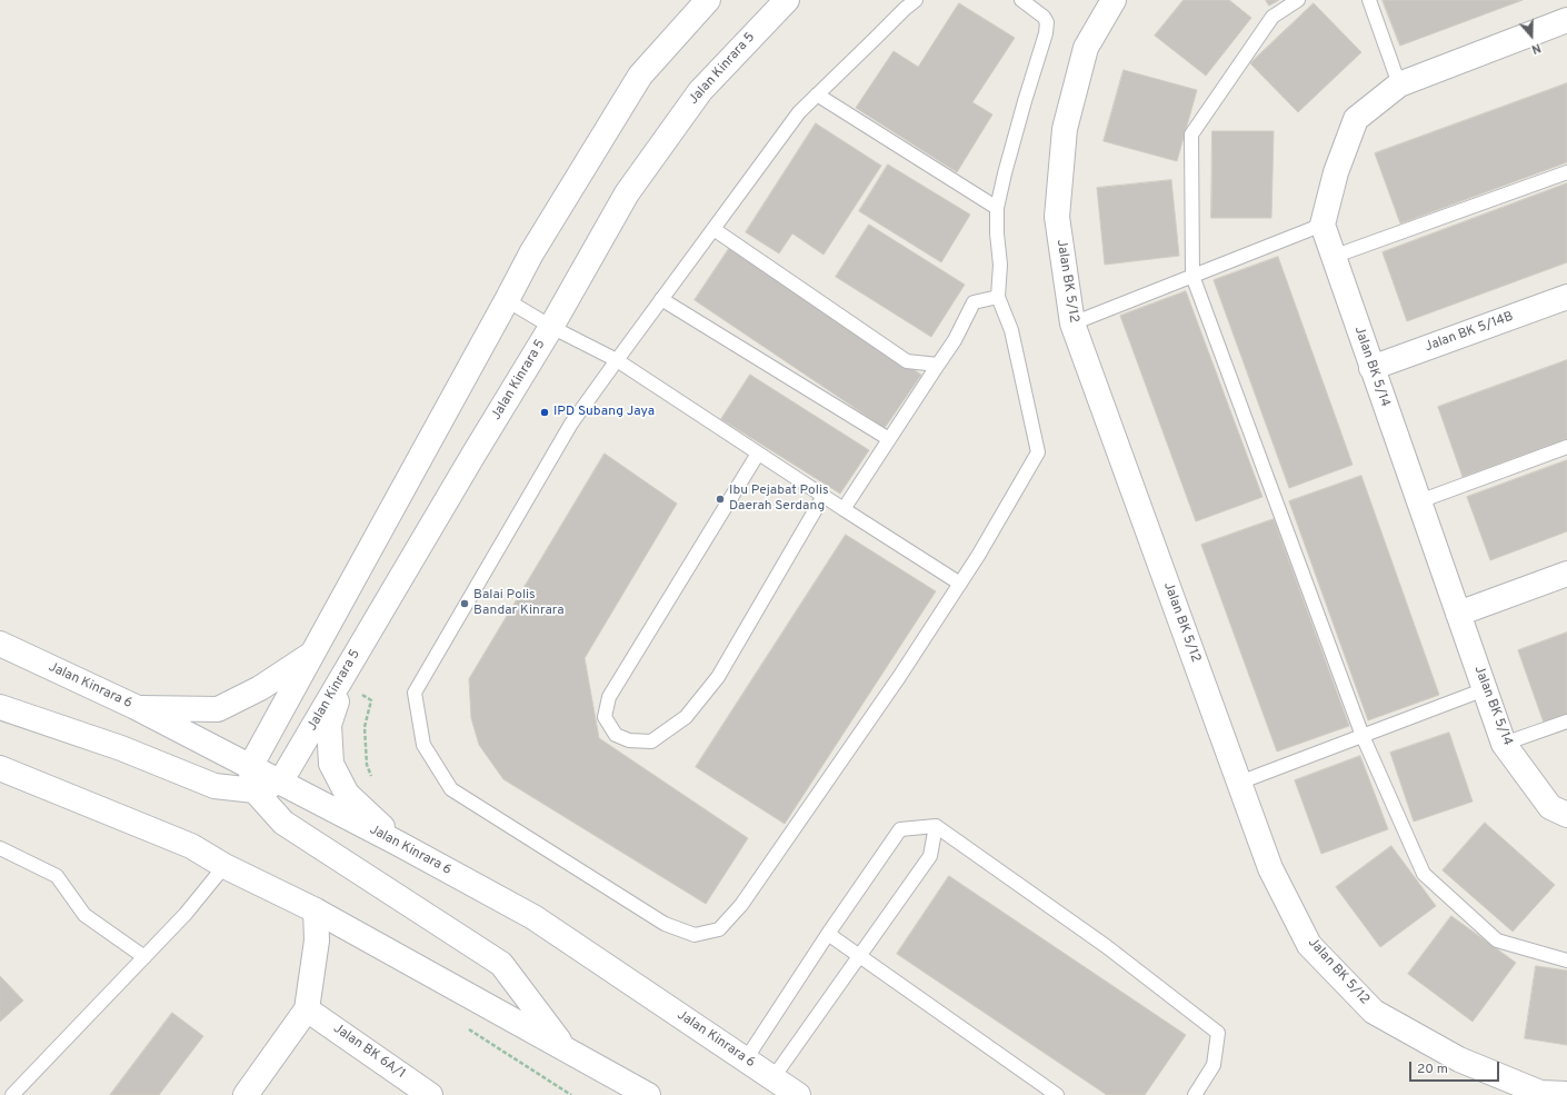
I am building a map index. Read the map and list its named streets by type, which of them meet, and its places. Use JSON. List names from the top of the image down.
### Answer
{
  "streets": {
    "main road": [
      "Jalan Kinrara 5",
      "Jalan BK 5/12",
      "Jalan BK 5/14B",
      "Jalan BK 5/14",
      "Jalan Kinrara 6",
      "Jalan BK 6A/1"
    ]
  },
  "crossings": [
    ["Jalan Kinrara 5", "Jalan Kinrara 6"],
    ["Jalan BK 5/14B", "Jalan BK 5/14"]
  ],
  "places": ["IPD Subang Jaya", "Ibu Pejabat Polis Daerah Serdang", "Balai Polis Bandar Kinrara"],
  "scale_bar": "20 m",
  "north": "bottom"
}
